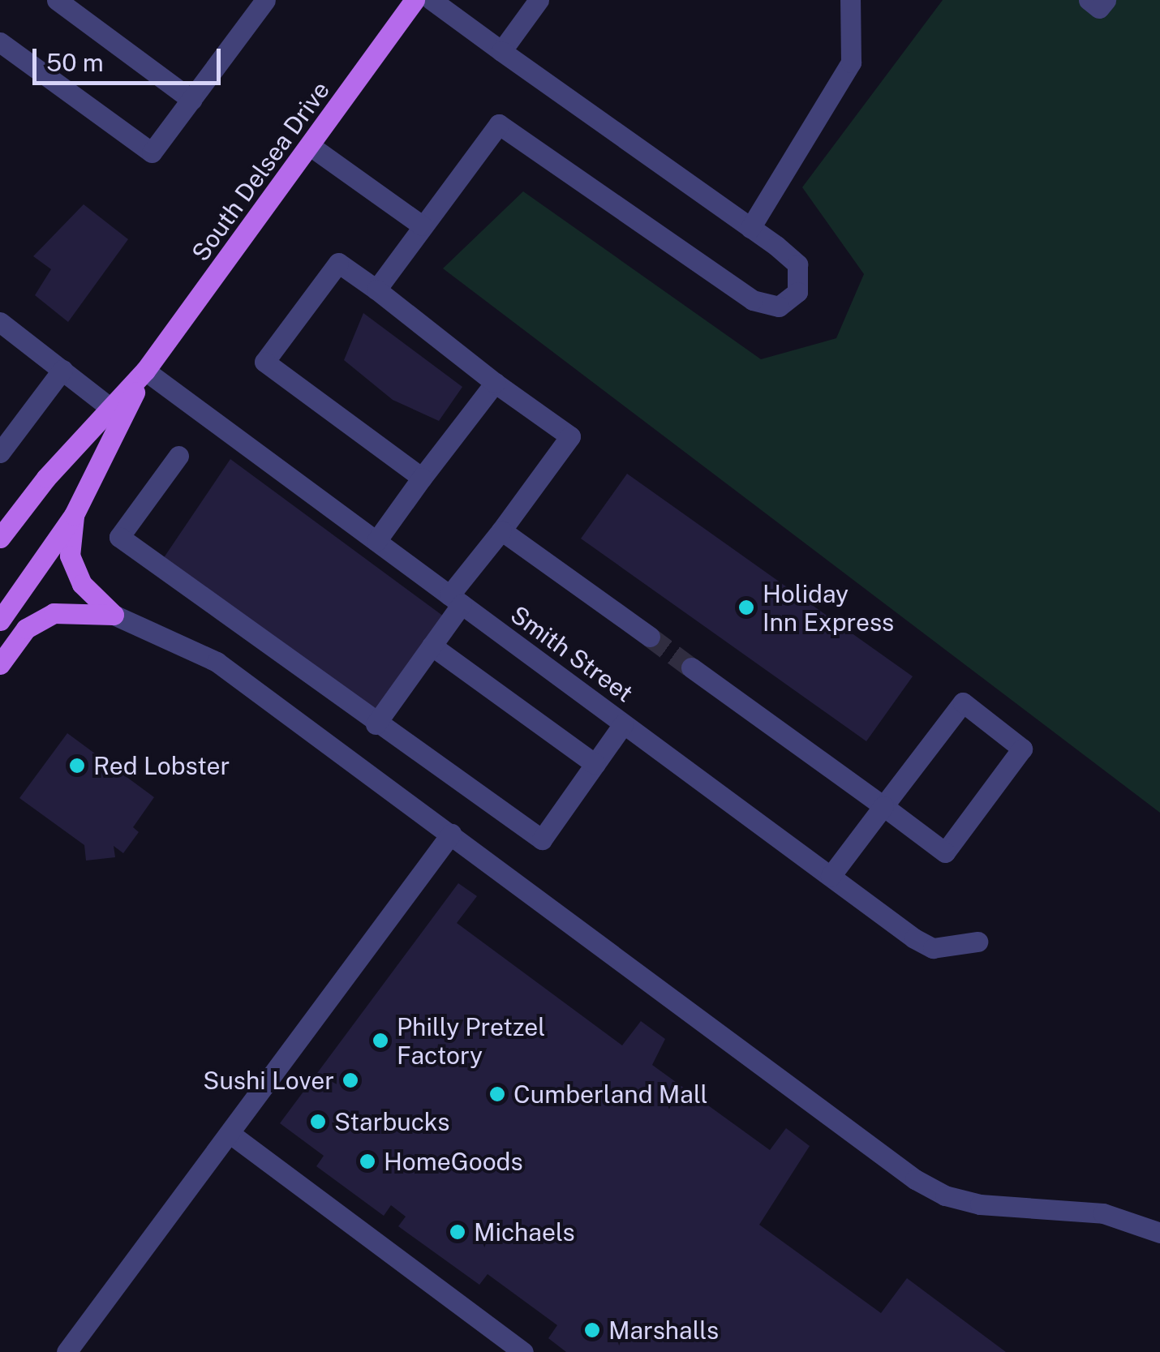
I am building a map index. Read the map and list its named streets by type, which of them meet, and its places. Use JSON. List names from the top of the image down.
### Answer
{
  "streets": {
    "main road": ["South Delsea Drive"],
    "street": ["Smith Street"]
  },
  "crossings": [
    ["South Delsea Drive", "Smith Street"]
  ],
  "places": [
    "Holiday Inn Express",
    "Red Lobster",
    "Philly Pretzel Factory",
    "Sushi Lover",
    "Cumberland Mall",
    "Starbucks",
    "HomeGoods",
    "Michaels",
    "Marshalls"
  ],
  "scale_bar": "50 m"
}
